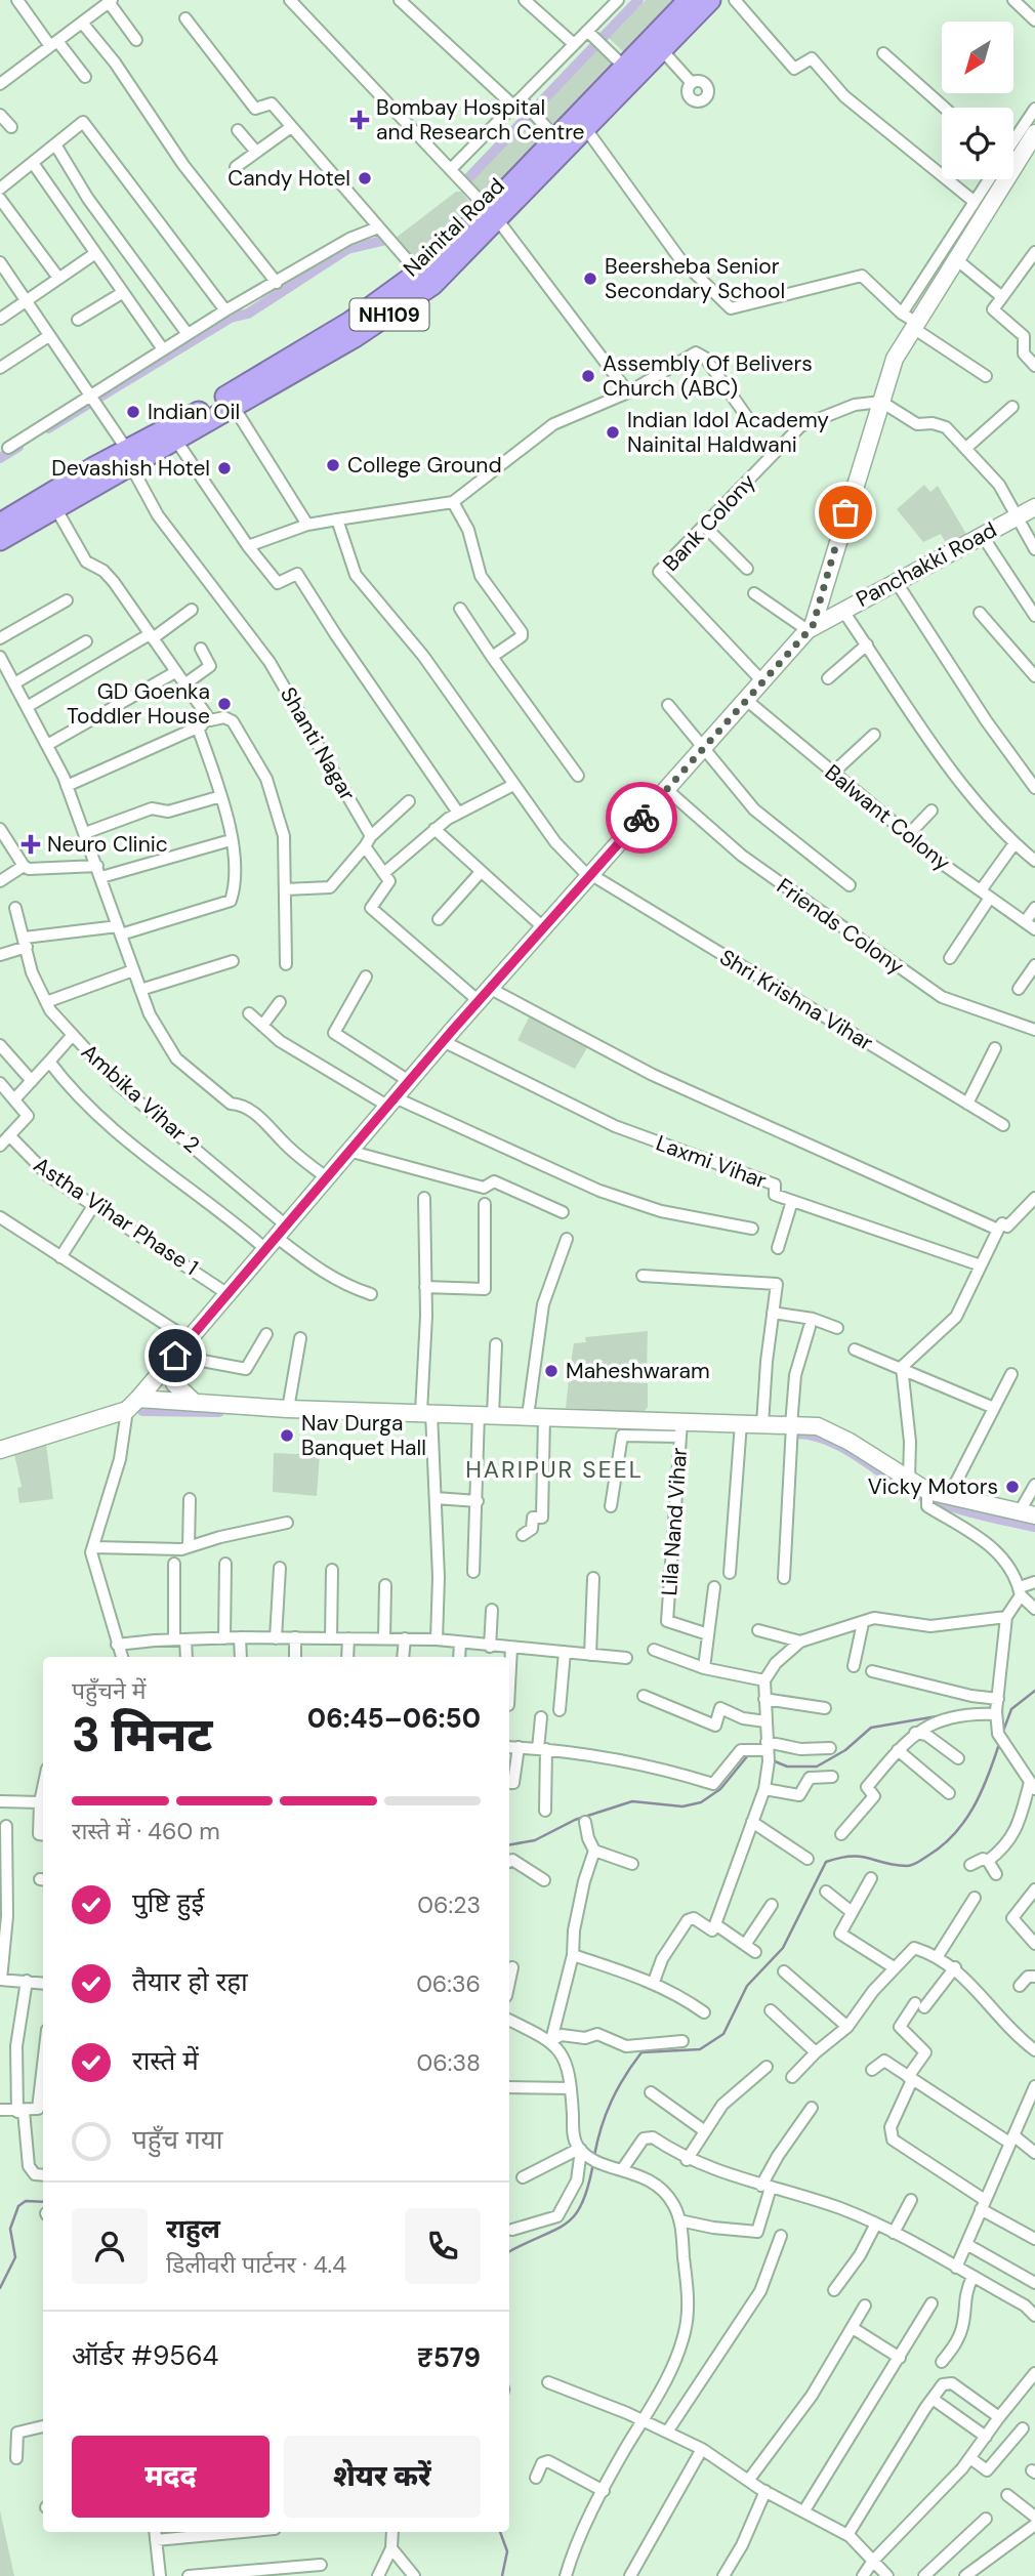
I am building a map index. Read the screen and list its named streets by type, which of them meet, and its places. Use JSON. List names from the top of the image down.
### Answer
{
  "streets": {
    "highway": ["Nainital Road", "NH109"],
    "main road": ["Panchakki Road"],
    "street": [
      "Bank Colony",
      "Shanti Nagar",
      "Balwant Colony",
      "Friends Colony",
      "Shri Krishna Vihar",
      "Ambika Vihar 2",
      "Laxmi Vihar",
      "Astha Vihar Phase 1",
      "Lila Nand Vihar"
    ]
  },
  "crossings": [
    ["Nainital Road", "Shanti Nagar"],
    ["Bank Colony", "Panchakki Road"],
    ["Panchakki Road", "Balwant Colony"],
    ["Panchakki Road", "Friends Colony"],
    ["Panchakki Road", "Shri Krishna Vihar"],
    ["Panchakki Road", "Ambika Vihar 2"],
    ["Panchakki Road", "Laxmi Vihar"],
    ["Panchakki Road", "Astha Vihar Phase 1"]
  ],
  "districts": ["HARIPUR SEEL"],
  "places": {
    "health": ["Bombay Hospital and Research Centre", "Neuro Clinic"],
    "other": [
      "Candy Hotel",
      "Beersheba Senior Secondary School",
      "Assembly Of Belivers Church (ABC)",
      "Indian Oil",
      "Indian Idol Academy Nainital Haldwani",
      "College Ground",
      "Devashish Hotel",
      "GD Goenka Toddler House",
      "Maheshwaram",
      "Nav Durga Banquet Hall",
      "Vicky Motors"
    ]
  },
  "north": "bottom left",
  "page": {
    "heading": ["3 मिनट", "पहुँचने में", "06:45–06:50"],
    "panel": [
      "राहुल",
      "डिलीवरी पार्टनर · 4.4",
      "ऑर्डर #9564",
      "₹579"
    ],
    "bar": "रास्ते में · 460 m",
    "list": [
      ["पुष्टि हुई", "06:23"],
      ["तैयार हो रहा", "06:36"],
      ["रास्ते में", "06:38"],
      "पहुँच गया"
    ],
    "buttons": ["मदद", "शेयर करें"]
  }
}
